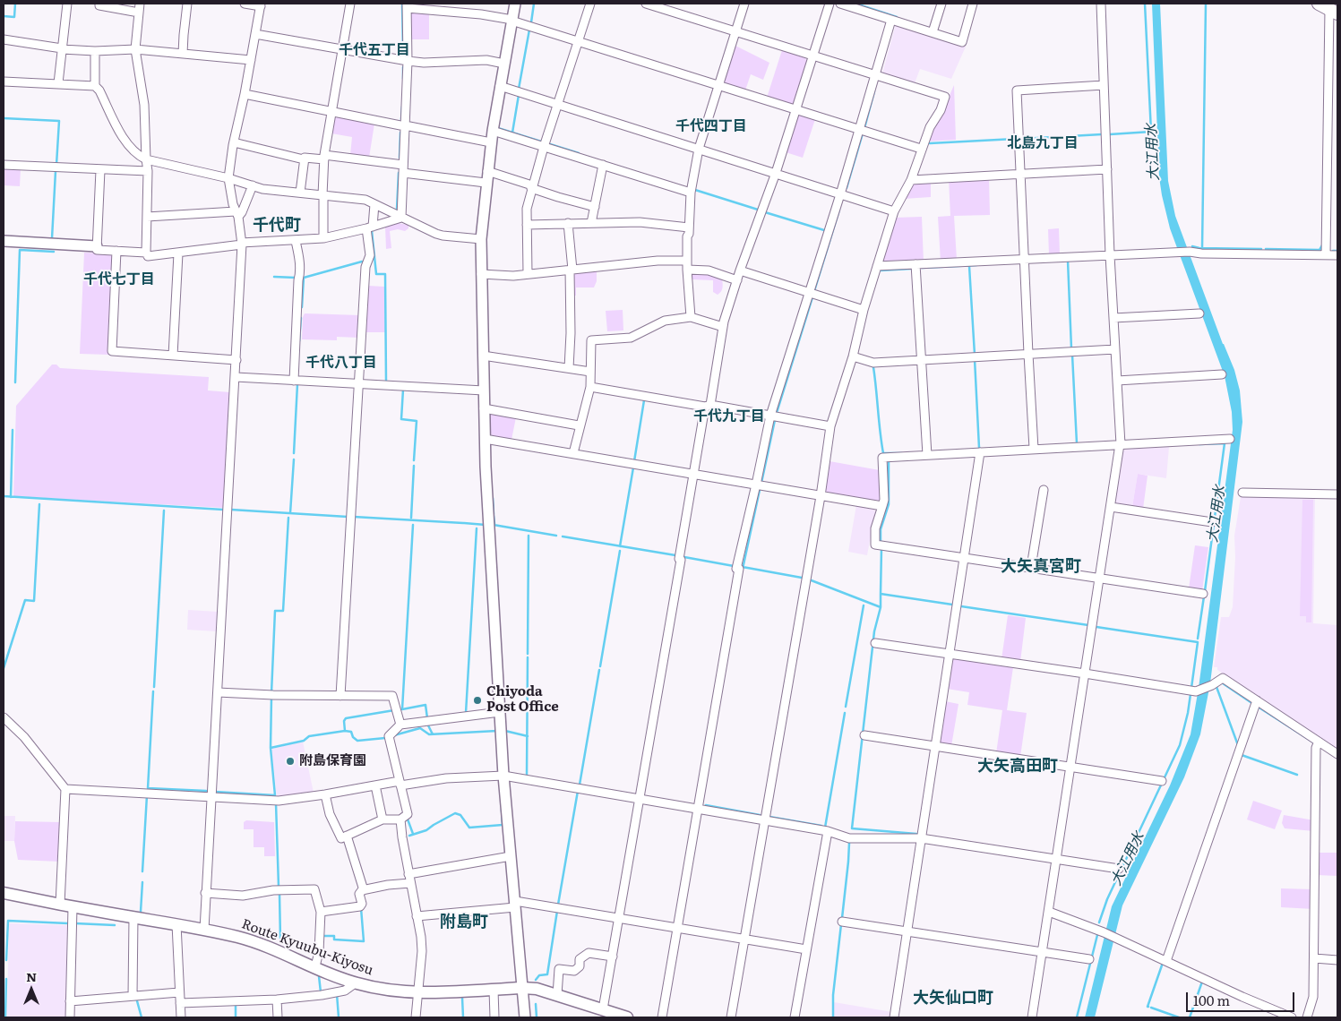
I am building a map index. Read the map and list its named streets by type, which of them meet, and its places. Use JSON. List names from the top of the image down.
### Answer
{
  "streets": {
    "main road": ["Route Kyuubu-Kiyosu"]
  },
  "districts": [
    "千代五丁目",
    "千代四丁目",
    "北島九丁目",
    "千代町",
    "千代七丁目",
    "千代八丁目",
    "千代九丁目",
    "大矢真宮町",
    "大矢高田町",
    "附島町",
    "大矢仙口町"
  ],
  "water": ["大江用水"],
  "places": ["Chiyoda Post Office", "附島保育園"],
  "scale_bar": "100 m",
  "north": "top"
}
